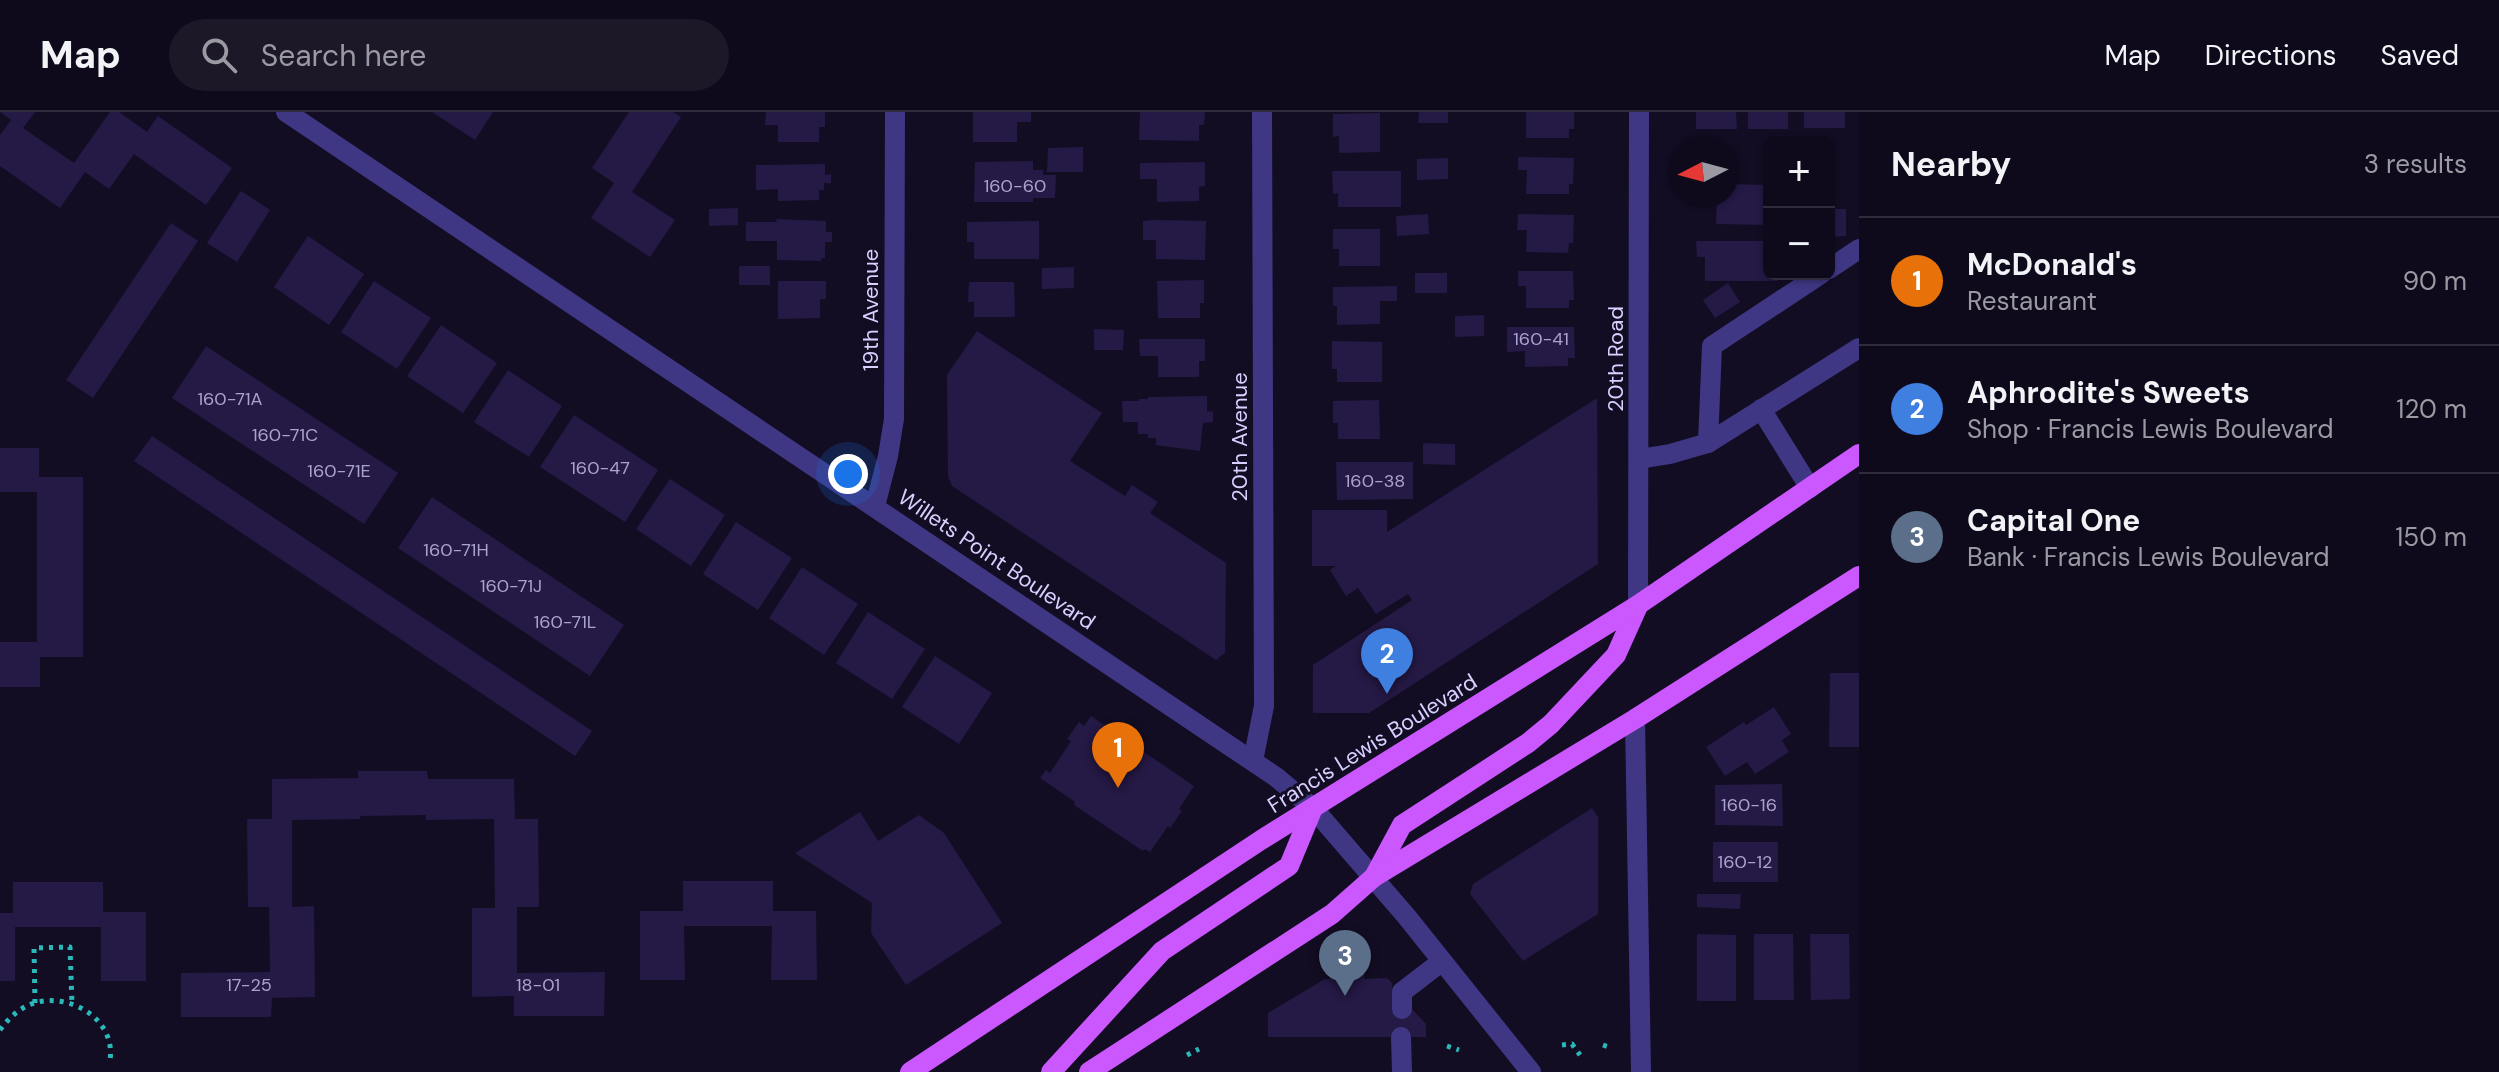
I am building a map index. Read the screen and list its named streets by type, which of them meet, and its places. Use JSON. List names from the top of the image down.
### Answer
{
  "streets": {
    "main road": ["Francis Lewis Boulevard"],
    "street": [
      "19th Avenue",
      "20th Road",
      "20th Avenue",
      "Willets Point Boulevard"
    ]
  },
  "crossings": [
    ["19th Avenue", "Willets Point Boulevard"],
    ["20th Road", "Francis Lewis Boulevard"],
    ["20th Avenue", "Willets Point Boulevard"],
    ["Willets Point Boulevard", "Francis Lewis Boulevard"]
  ],
  "house_numbers": [
    "160-60",
    "160-41",
    "160-71A",
    "160-71C",
    "160-47",
    "160-71E",
    "160-38",
    "160-71H",
    "160-71J",
    "160-71L",
    "160-16",
    "160-12",
    "17-25",
    "18-01"
  ],
  "north": "left",
  "page": {
    "header": "Map",
    "search": "Search here",
    "nav": ["Map", "Directions", "Saved"],
    "heading": ["Nearby", "3 results"],
    "map_buttons": ["+", "−"],
    "list": [
      {
        "mark": "1",
        "name": "McDonald's",
        "note": "Restaurant",
        "value": "90 m"
      },
      {
        "mark": "2",
        "name": "Aphrodite's Sweets",
        "note": "Shop · Francis Lewis Boulevard",
        "value": "120 m"
      },
      {
        "mark": "3",
        "name": "Capital One",
        "note": "Bank · Francis Lewis Boulevard",
        "value": "150 m"
      }
    ],
    "pins": ["2", "1", "3"]
  }
}
